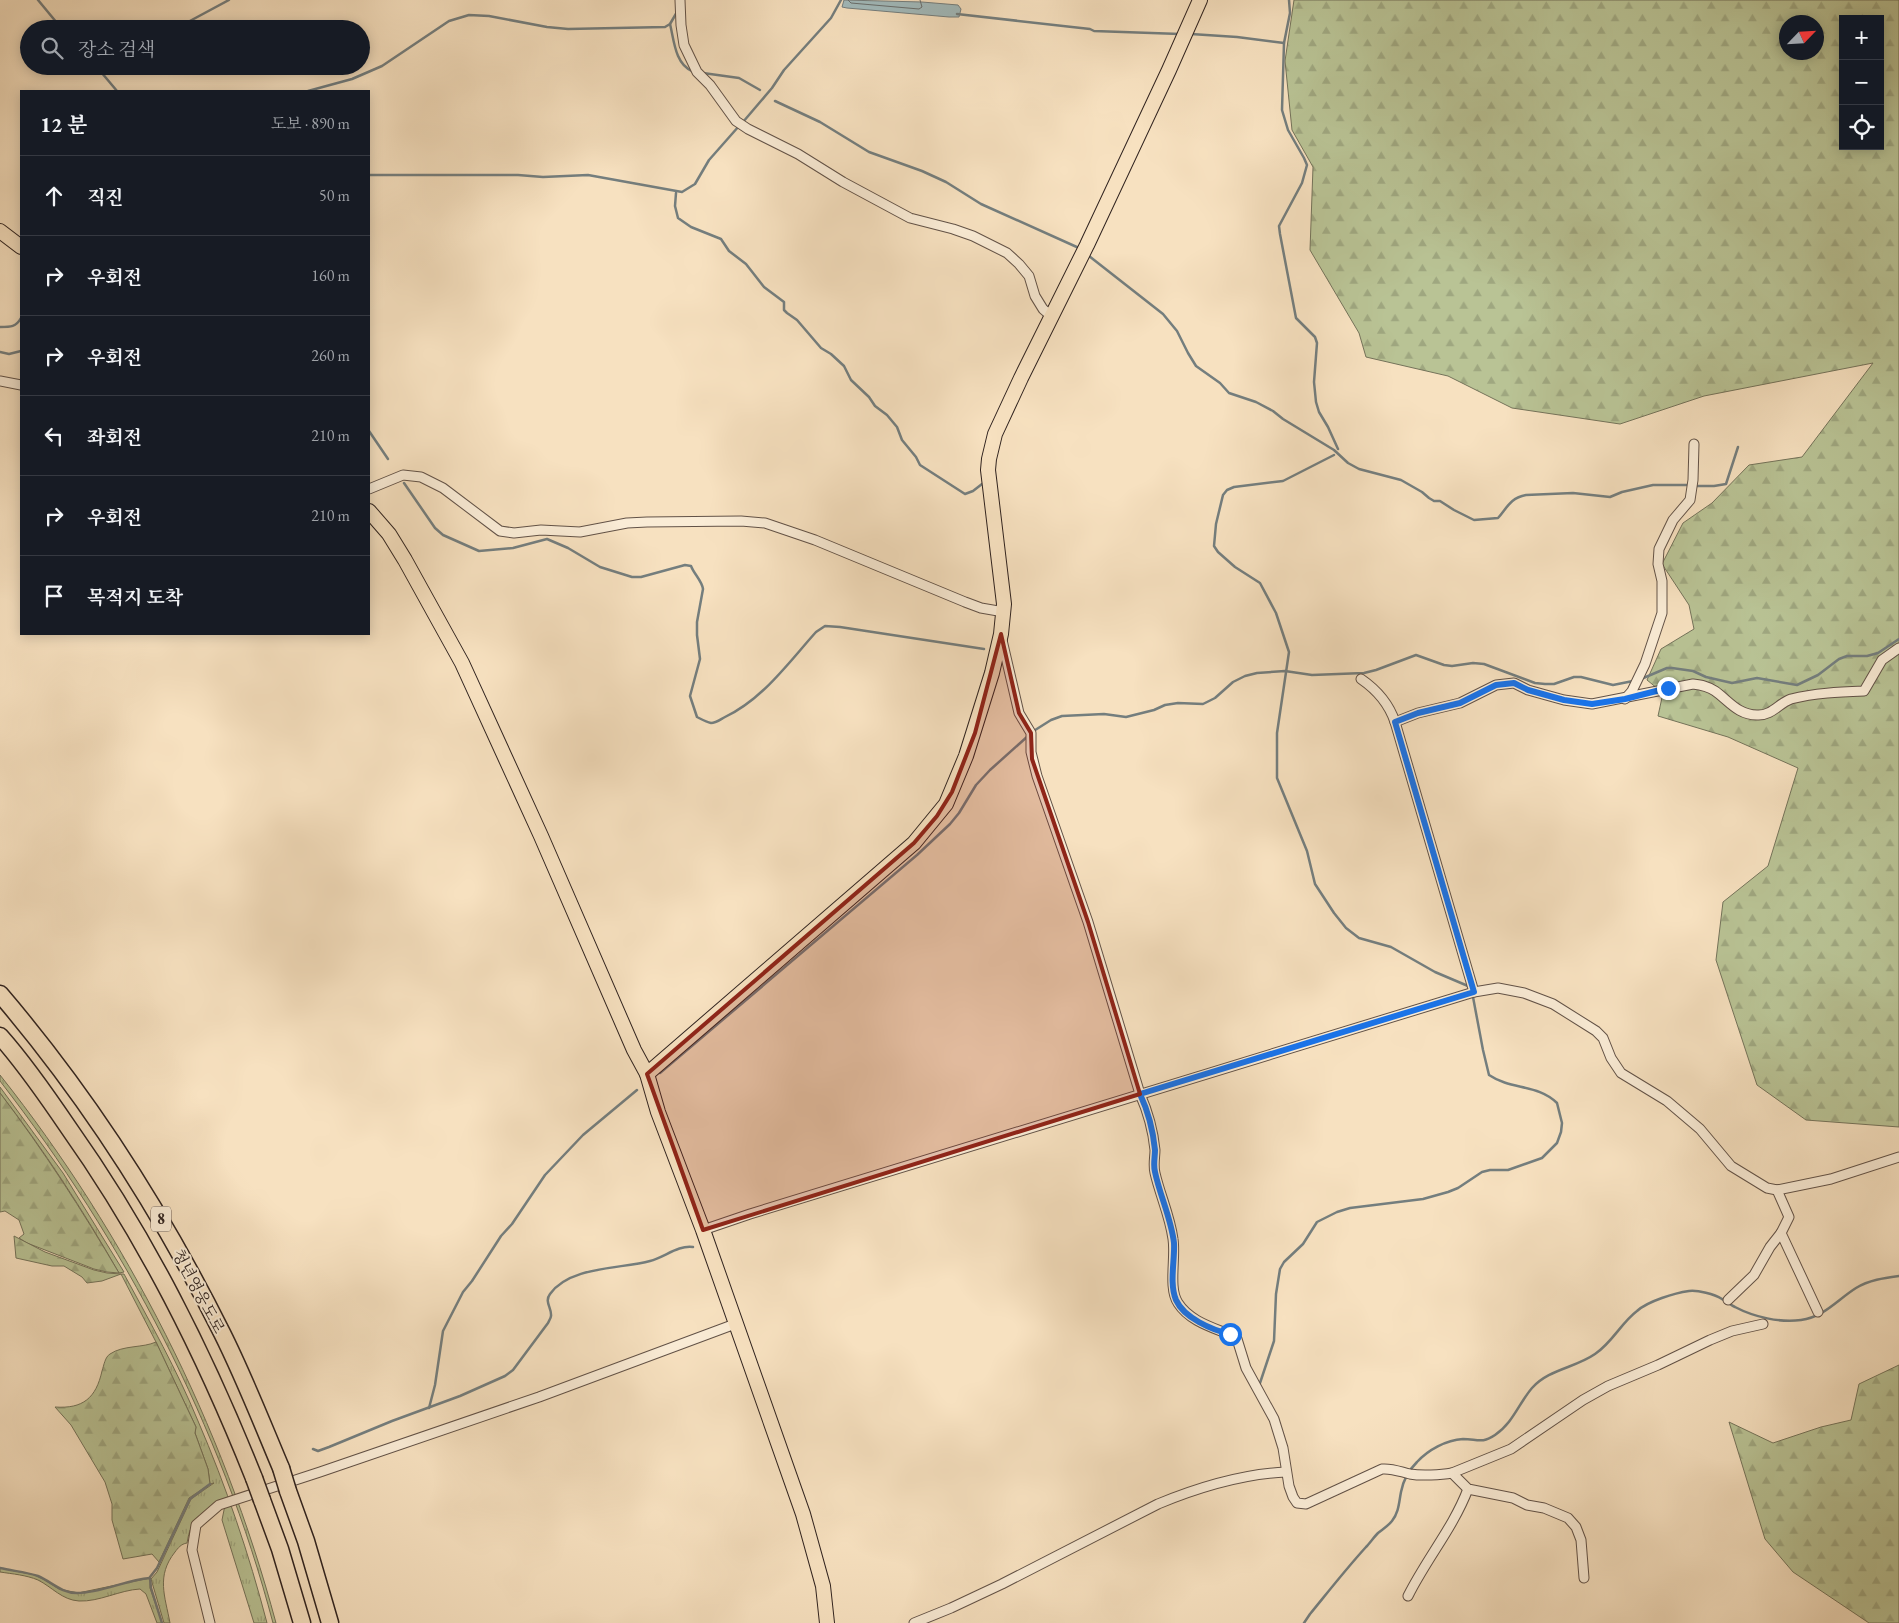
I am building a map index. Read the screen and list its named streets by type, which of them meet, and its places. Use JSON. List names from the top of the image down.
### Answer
{
  "streets": {
    "highway": ["8", "청년영웅도로"]
  },
  "north": "top right",
  "page": {
    "map_buttons": ["+", "−"],
    "search": "장소 검색",
    "heading": ["12 분", "도보 · 890 m"],
    "list": [
      ["직진", "50 m"],
      ["우회전", "160 m"],
      ["우회전", "260 m"],
      ["좌회전", "210 m"],
      ["우회전", "210 m"],
      "목적지 도착"
    ]
  }
}
